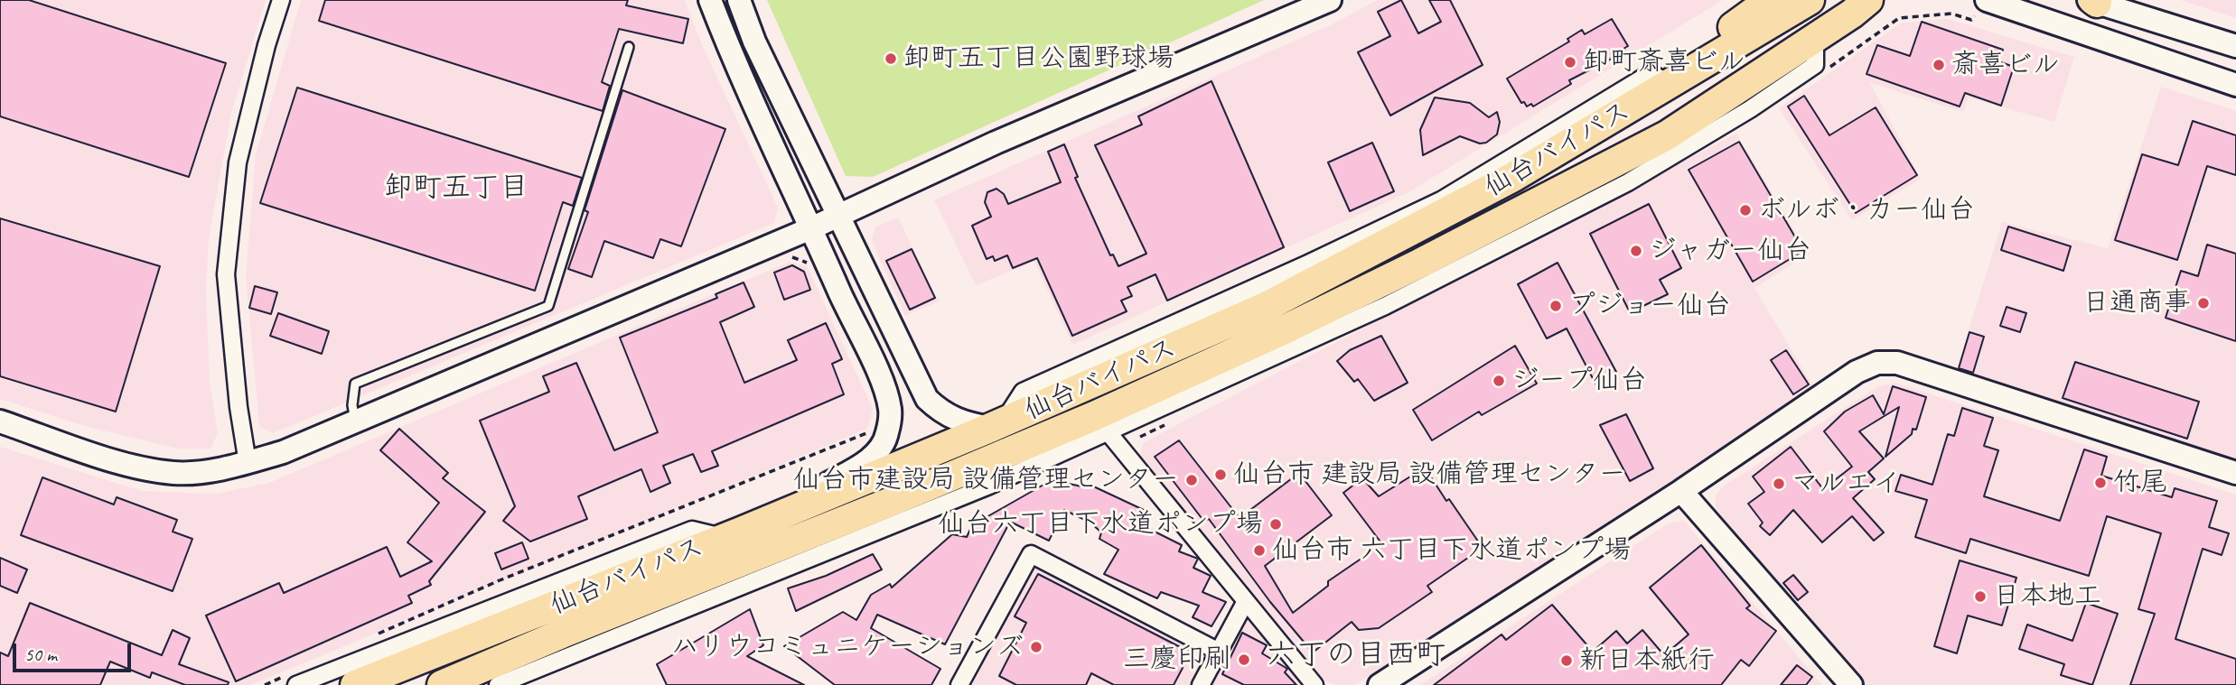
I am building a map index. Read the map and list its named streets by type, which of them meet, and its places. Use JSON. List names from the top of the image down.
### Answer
{
  "streets": {
    "highway": ["仙台バイパス"]
  },
  "districts": ["卸町五丁目", "六丁の目西町"],
  "places": [
    "卸町五丁目公園野球場",
    "卸町斎喜ビル",
    "斎喜ビル",
    "ボルボ・カー仙台",
    "ジャガー仙台",
    "日通商事",
    "プジョー仙台",
    "ジープ仙台",
    "仙台市 建設局 設備管理センター",
    "仙台市建設局 設備管理センター",
    "竹尾",
    "マルエイ",
    "仙台六丁目下水道ポンプ場",
    "仙台市 六丁目下水道ポンプ場",
    "日本地工",
    "ハリウコミュニケーションズ",
    "三慶印刷",
    "新日本紙行"
  ],
  "scale_bar": "50 m"
}
